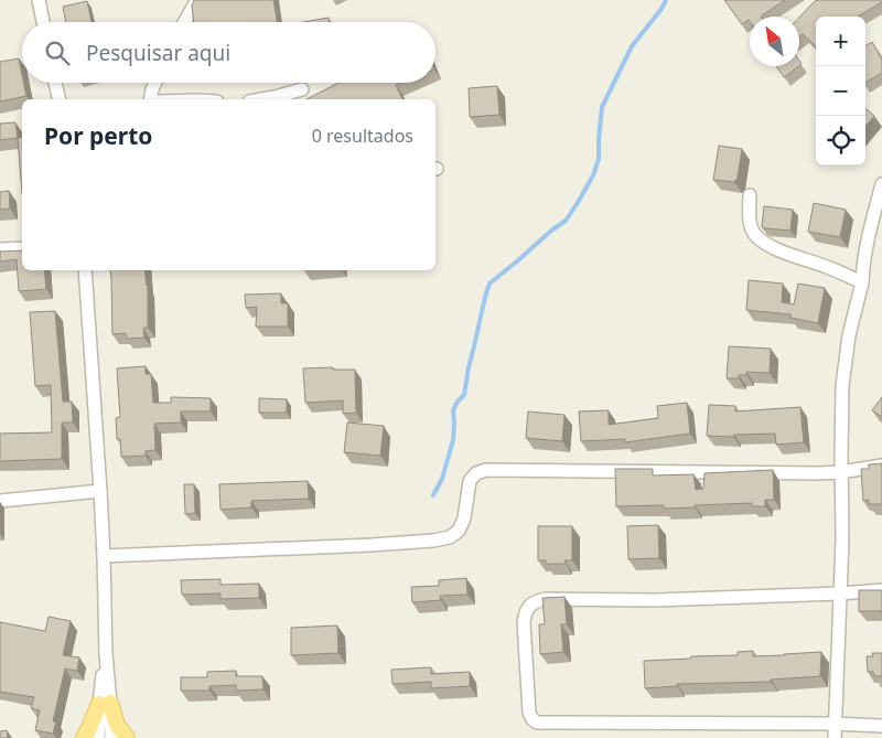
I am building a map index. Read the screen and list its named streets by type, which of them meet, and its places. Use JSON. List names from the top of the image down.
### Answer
{
  "north": "top left",
  "page": {
    "map_buttons": ["+", "−"],
    "search": "Pesquisar aqui",
    "heading": ["Por perto", "0 resultados"]
  }
}
